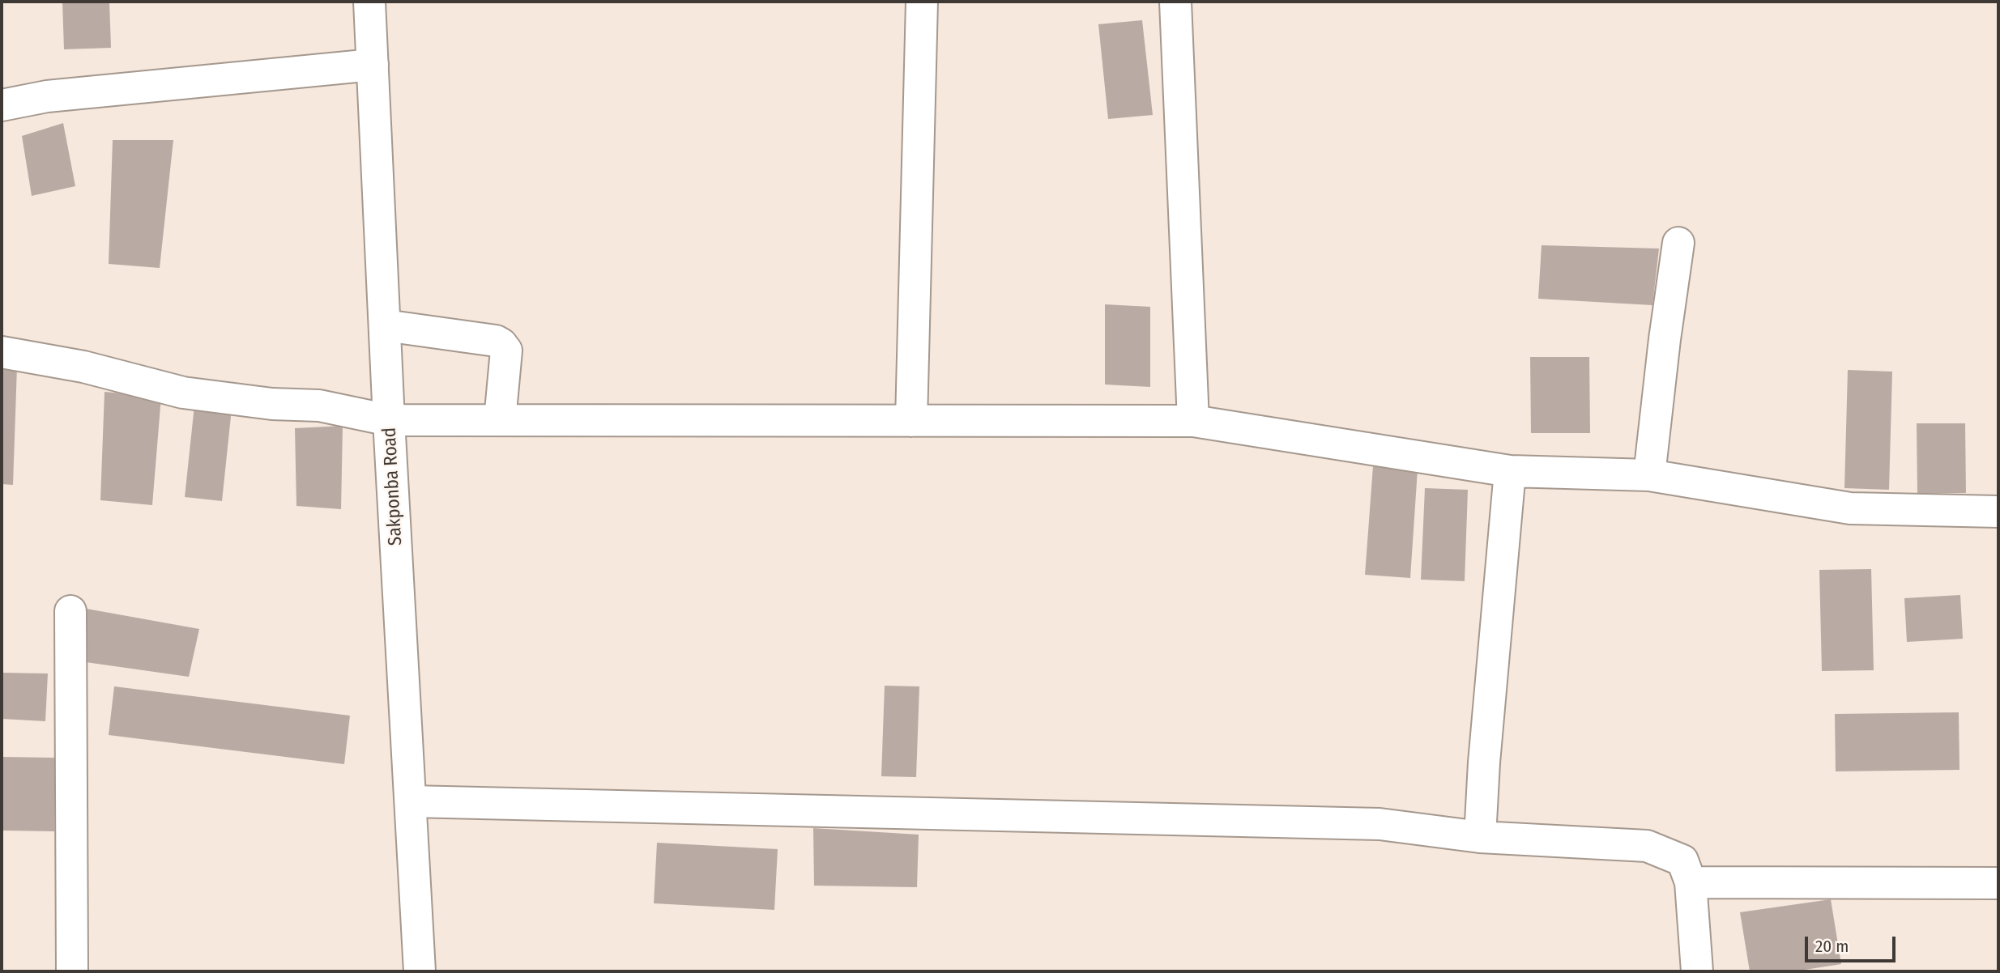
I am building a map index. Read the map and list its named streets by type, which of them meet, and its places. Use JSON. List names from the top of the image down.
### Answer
{
  "streets": {
    "street": ["Sakponba Road"]
  },
  "scale_bar": "20 m"
}
